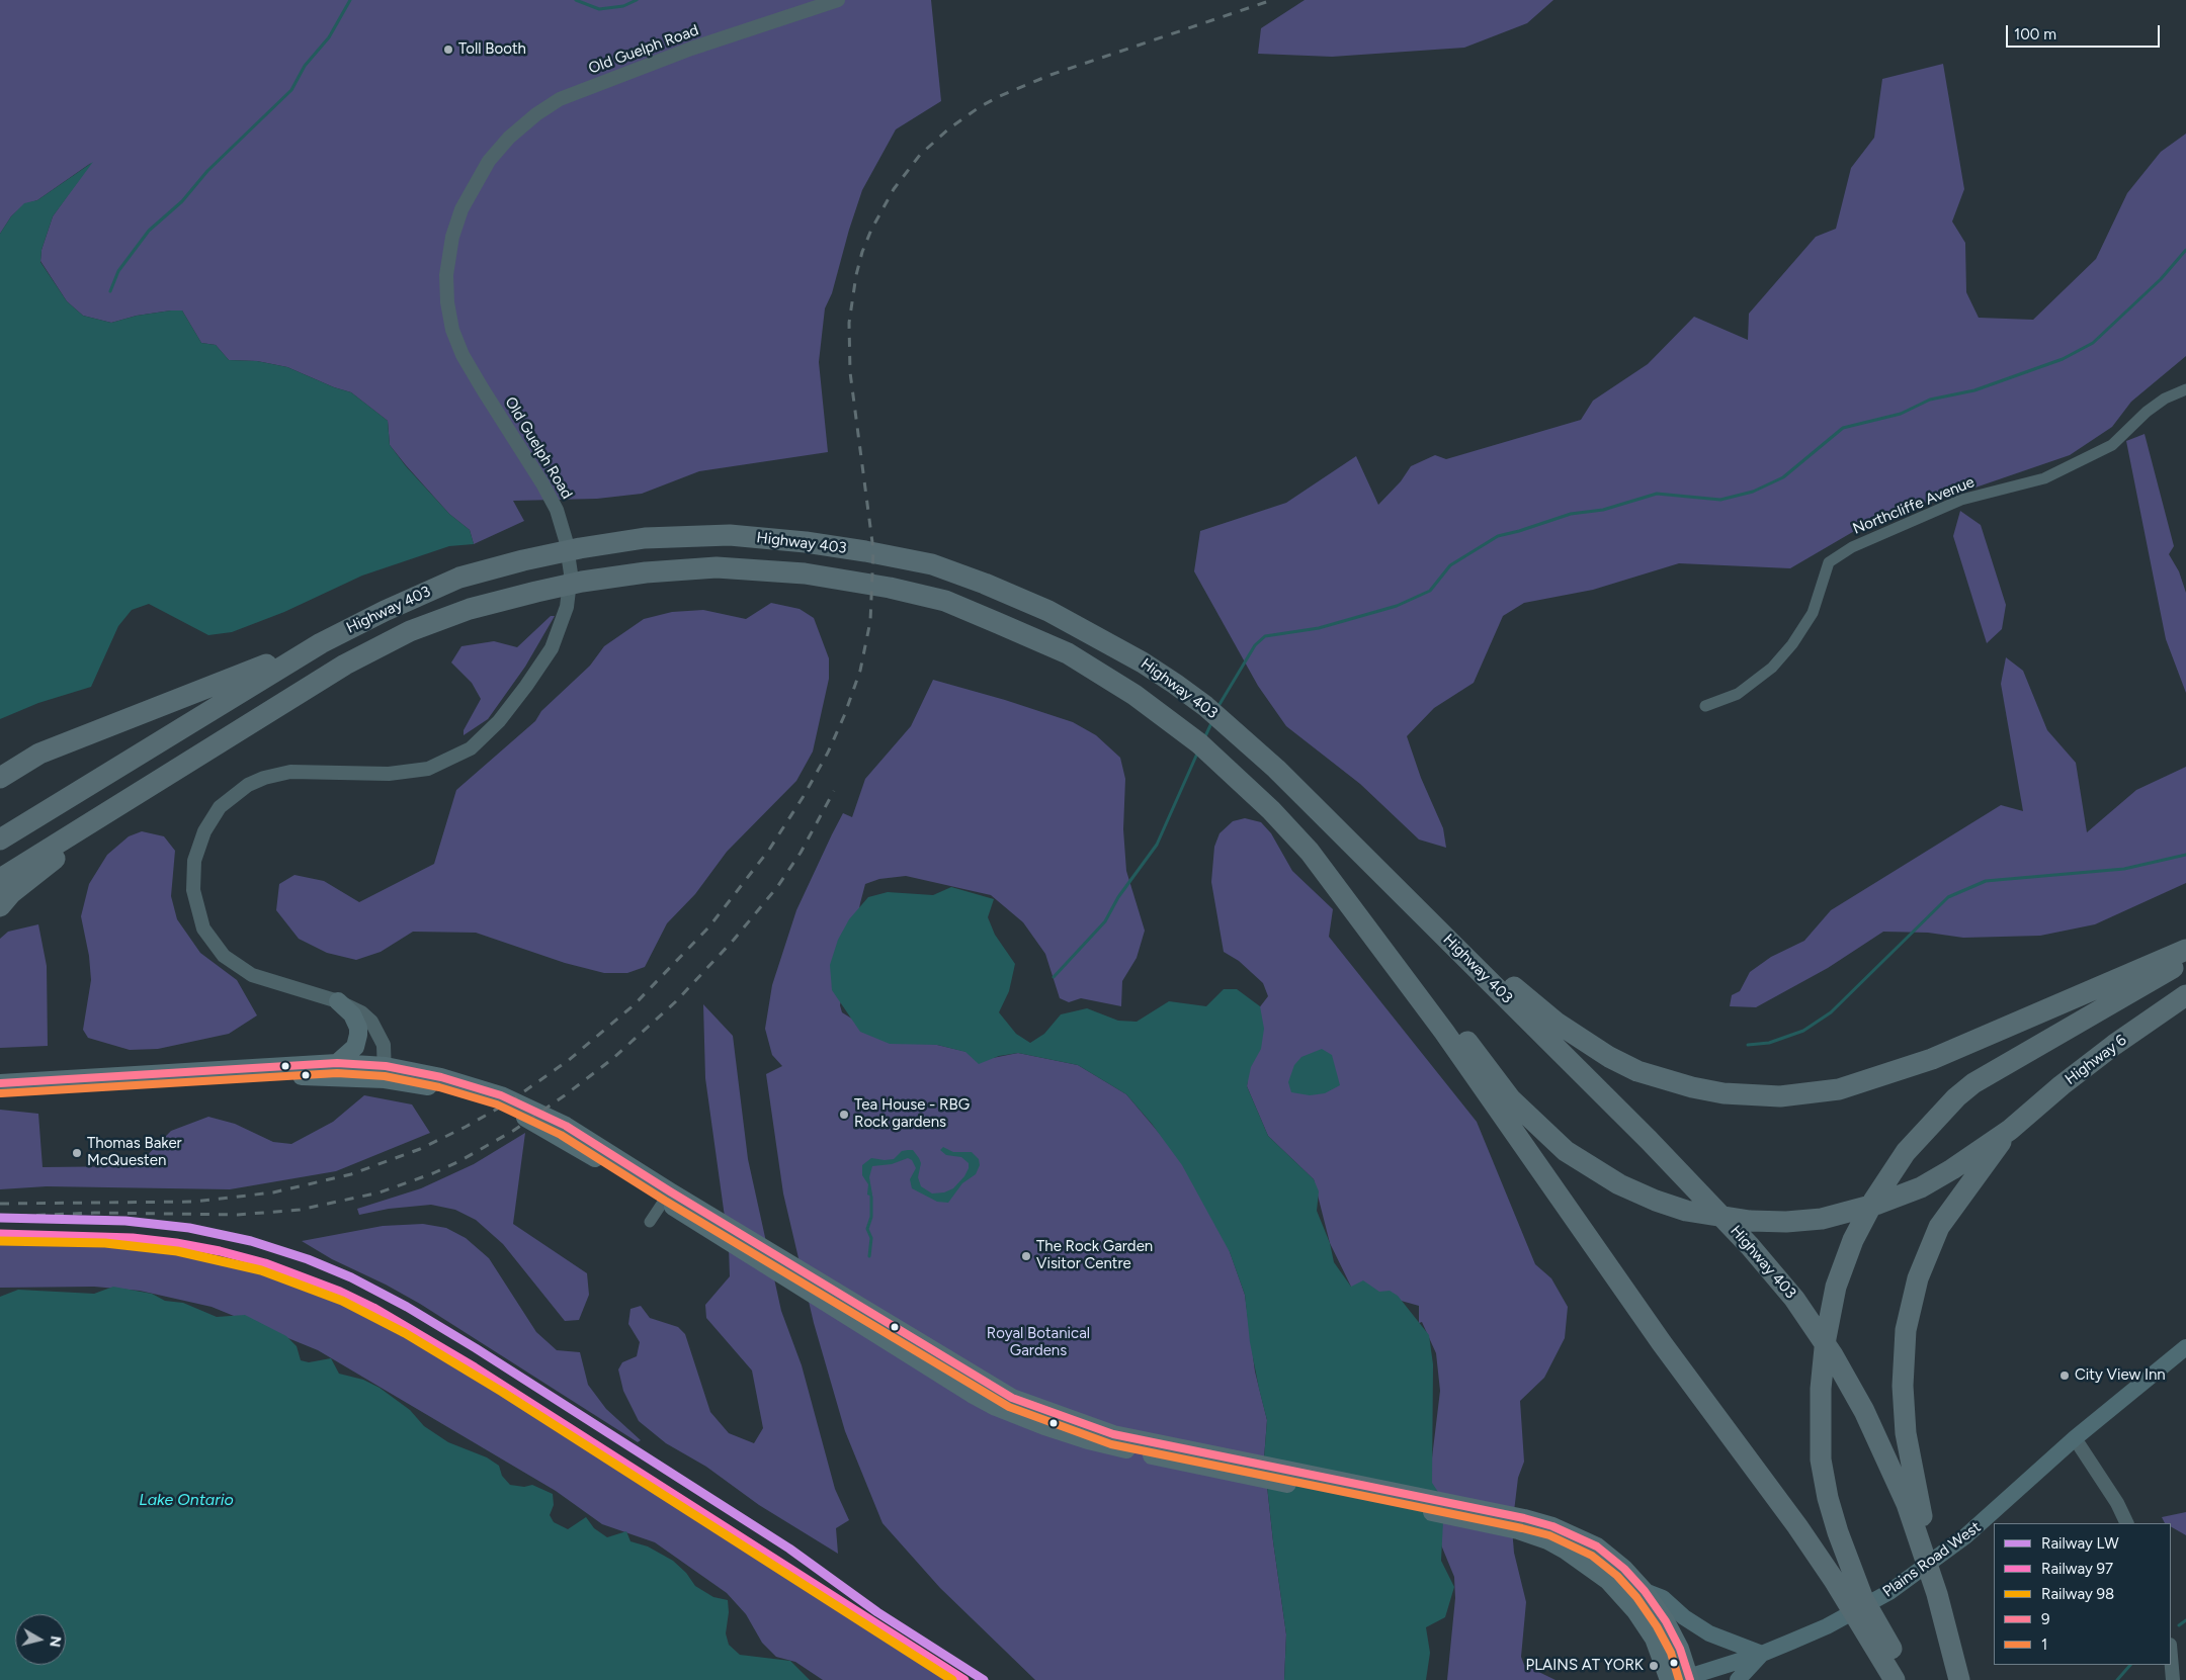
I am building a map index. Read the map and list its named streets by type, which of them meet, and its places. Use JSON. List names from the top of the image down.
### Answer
{
  "streets": {
    "highway": ["Highway 403", "Highway 6"],
    "main road": ["Plains Road West"],
    "street": ["Old Guelph Road", "Northcliffe Avenue"]
  },
  "water": ["Lake Ontario"],
  "parks": ["Royal Botanical Gardens"],
  "places": [
    "Toll Booth",
    "Tea House - RBG Rock gardens",
    "Thomas Baker McQuesten",
    "The Rock Garden Visitor Centre",
    "City View Inn",
    "PLAINS AT YORK"
  ],
  "lines": [
    "transit line 9",
    "transit line 1",
    "rail line LW",
    "rail line 97",
    "rail line 98"
  ],
  "legend": [
    "Railway LW",
    "Railway 97",
    "Railway 98",
    "9",
    "1"
  ],
  "scale_bar": "100 m",
  "north": "right"
}
